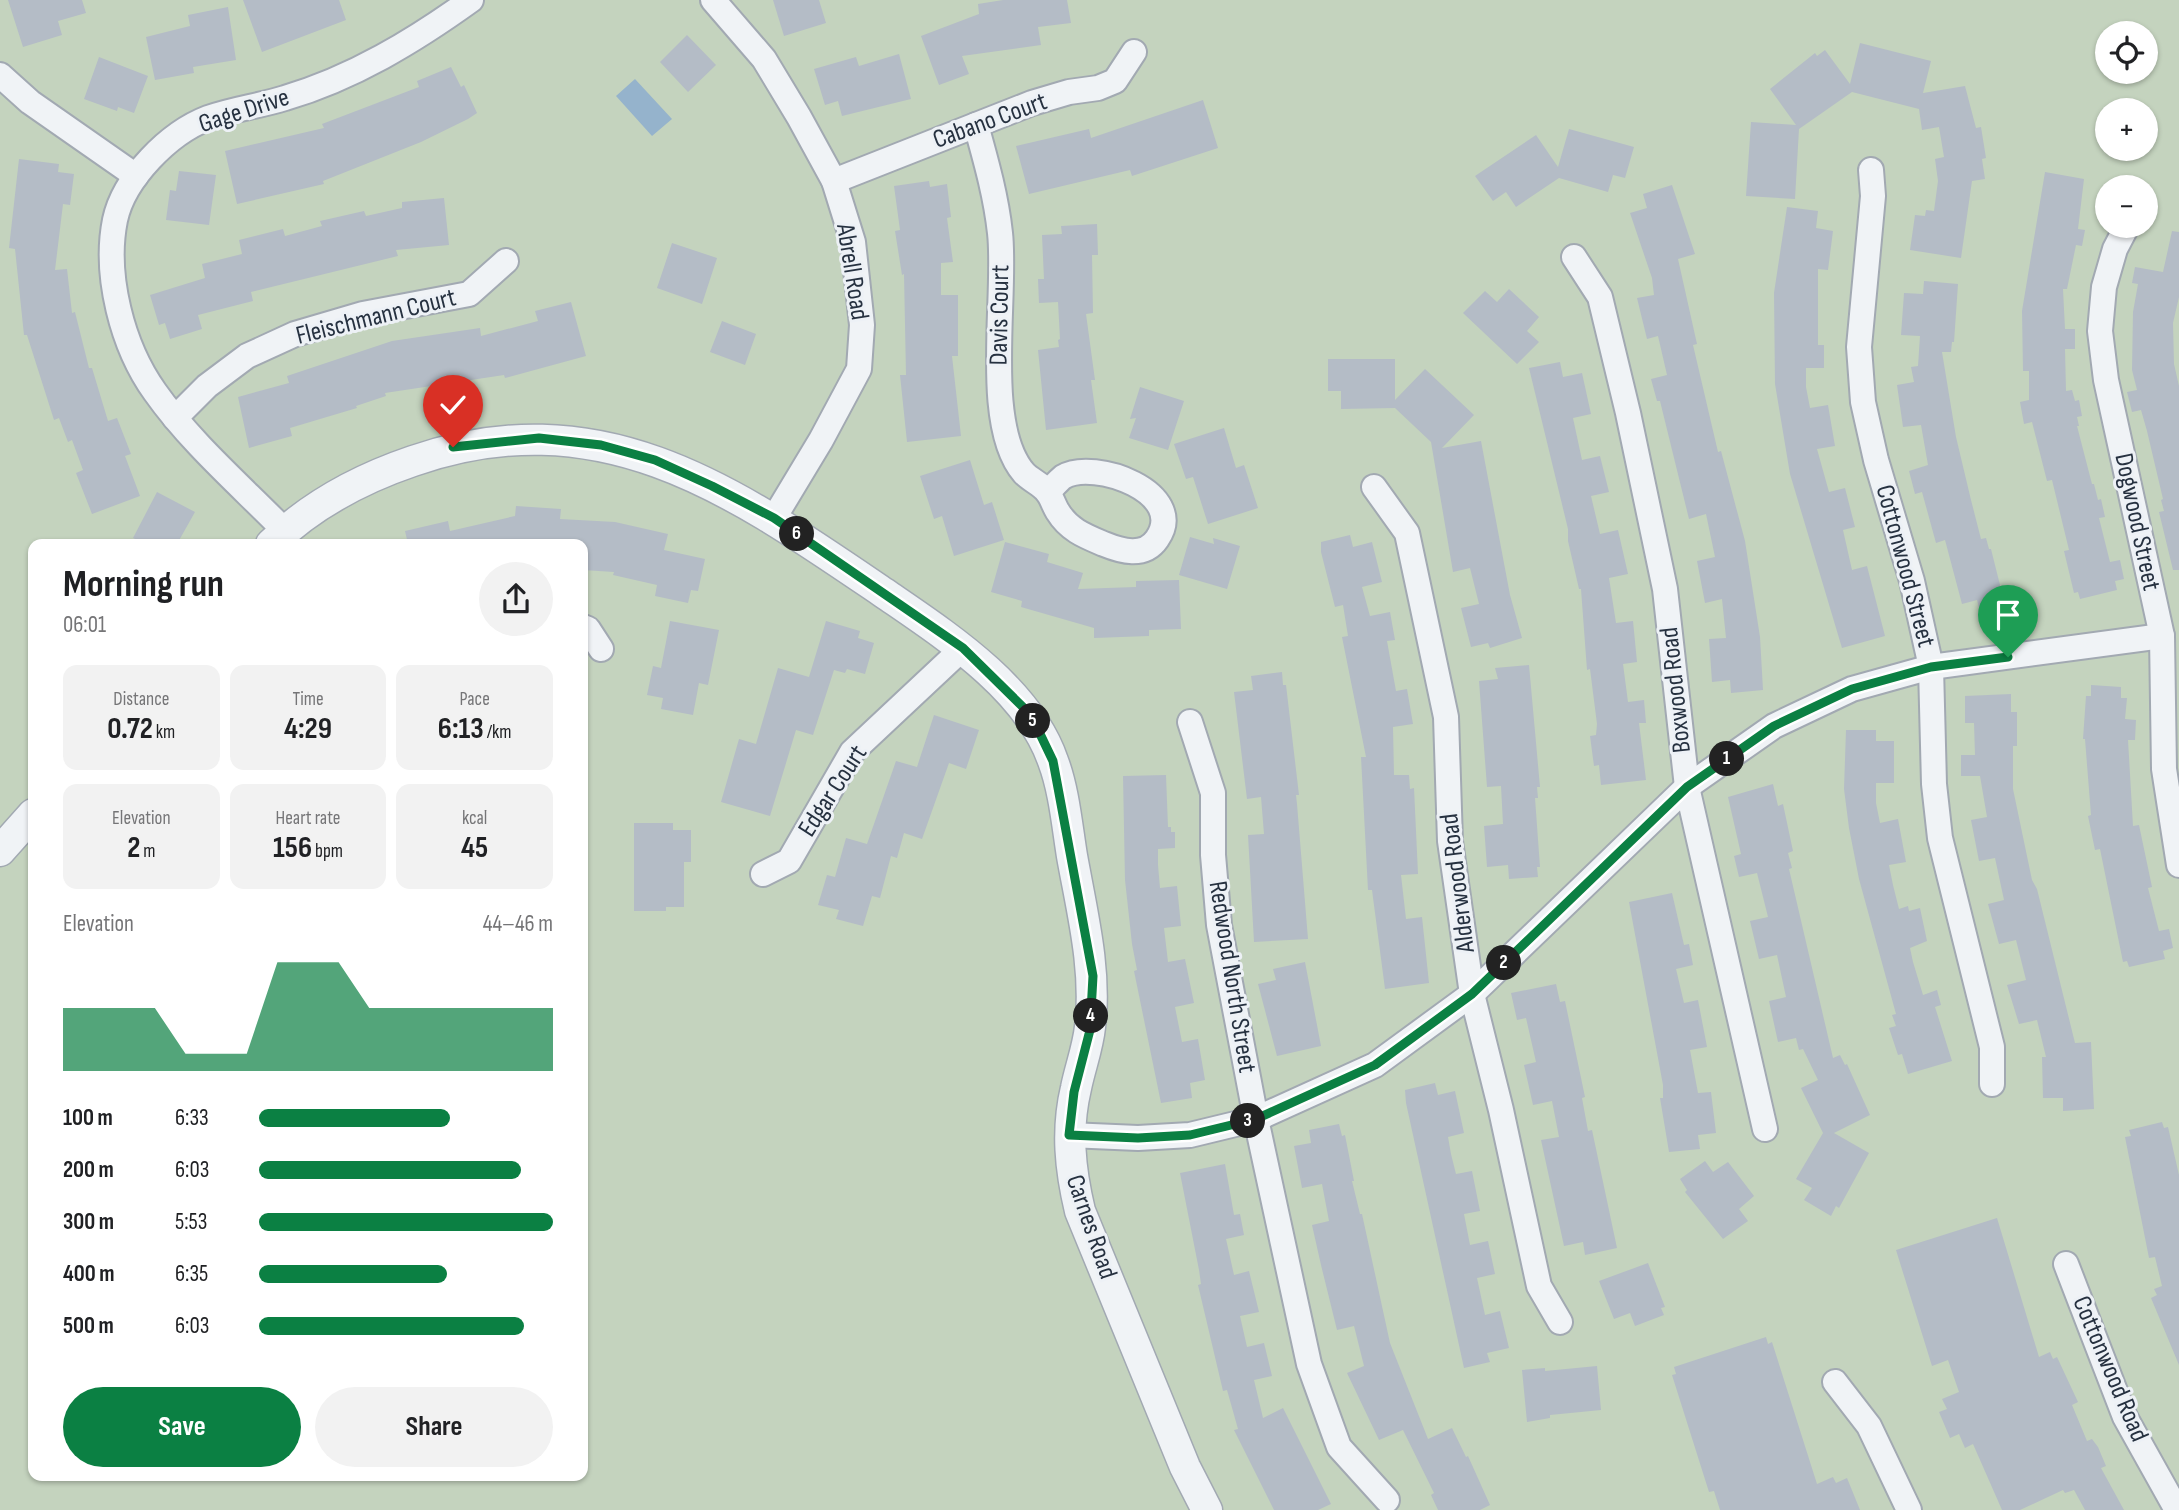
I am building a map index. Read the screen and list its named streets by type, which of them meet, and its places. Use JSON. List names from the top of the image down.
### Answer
{
  "streets": {
    "street": [
      "Gage Drive",
      "Cabano Court",
      "Abrell Road",
      "Davis Court",
      "Fleischmann Court",
      "Dogwood Street",
      "Cottonwood Street",
      "Boxwood Road",
      "Edgar Court",
      "Alderwood Road",
      "Redwood North Street",
      "Carnes Road",
      "Cottonwood Road"
    ]
  },
  "crossings": [
    ["Gage Drive", "Fleischmann Court"],
    ["Gage Drive", "Carnes Road"],
    ["Cabano Court", "Abrell Road"],
    ["Cabano Court", "Davis Court"],
    ["Abrell Road", "Carnes Road"],
    ["Edgar Court", "Carnes Road"]
  ],
  "page": {
    "map_buttons": ["+", "−"],
    "pins": [
      "6",
      "5",
      "1",
      "2",
      "4",
      "3"
    ],
    "heading": ["Morning run", "06:01"],
    "stats": [
      ["Distance", "0.72 km"],
      ["Time", "4:29"],
      ["Pace", "6:13 /km"],
      ["Elevation", "2 m"],
      ["Heart rate", "156 bpm"],
      ["kcal", "45"]
    ],
    "chart": ["Elevation", "44–46 m"],
    "list": [
      {
        "name": "100 m",
        "note": "6:33"
      },
      {
        "name": "200 m",
        "note": "6:03"
      },
      {
        "name": "300 m",
        "note": "5:53"
      },
      {
        "name": "400 m",
        "note": "6:35"
      },
      {
        "name": "500 m",
        "note": "6:03"
      }
    ],
    "buttons": ["Save", "Share"]
  }
}
